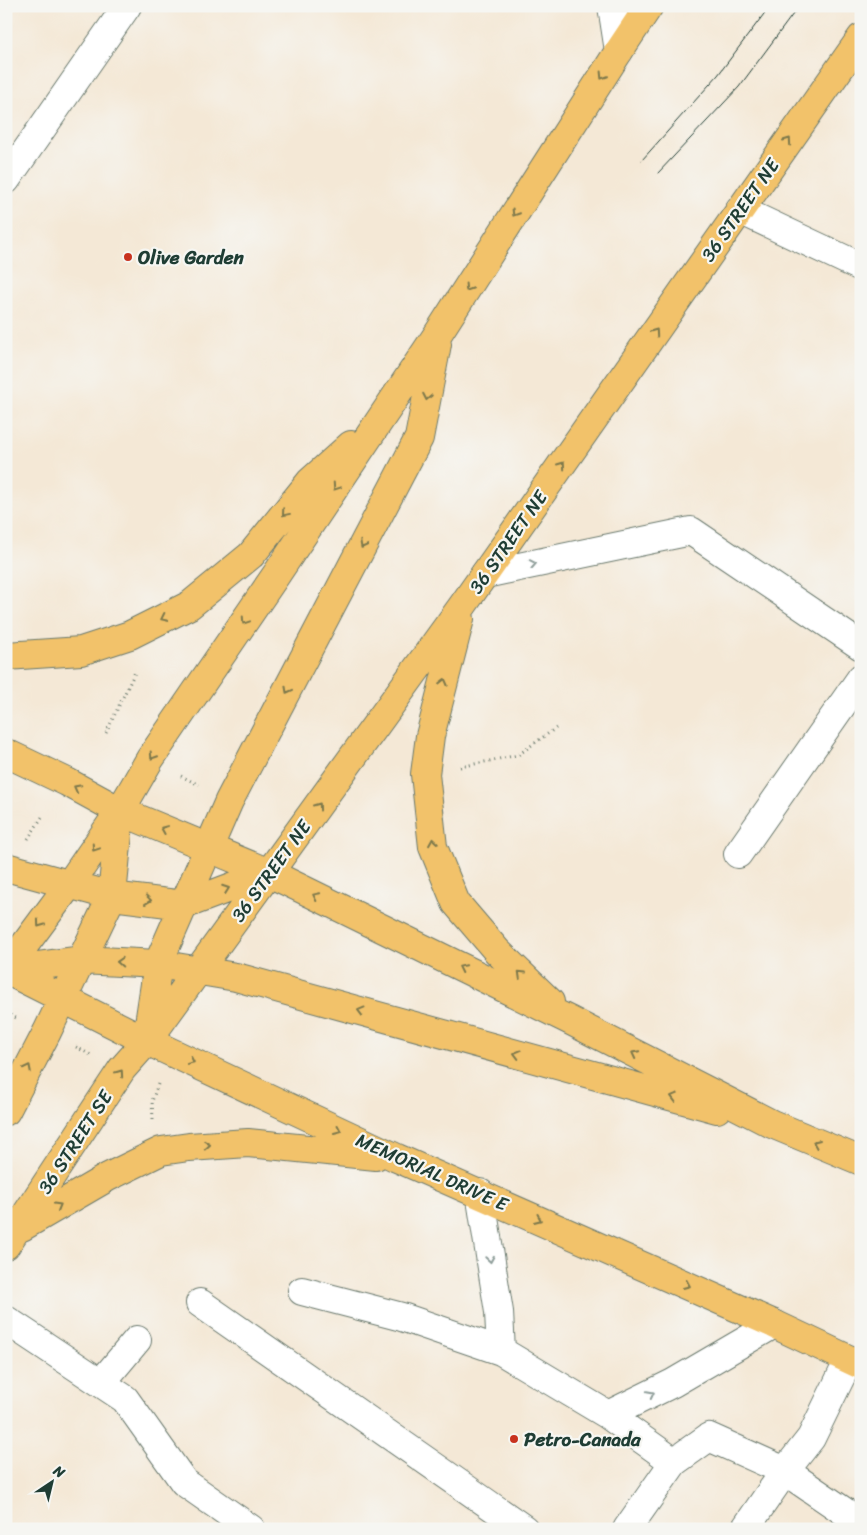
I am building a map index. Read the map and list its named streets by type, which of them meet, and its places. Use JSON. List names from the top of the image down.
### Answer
{
  "streets": {
    "main road": ["36 STREET NE", "36 STREET SE", "MEMORIAL DRIVE E"]
  },
  "crossings": [
    ["36 STREET NE", "36 STREET SE"],
    ["36 STREET NE", "MEMORIAL DRIVE E"],
    ["36 STREET SE", "MEMORIAL DRIVE E"]
  ],
  "places": ["Olive Garden", "Petro-Canada"],
  "north": "top right"
}
